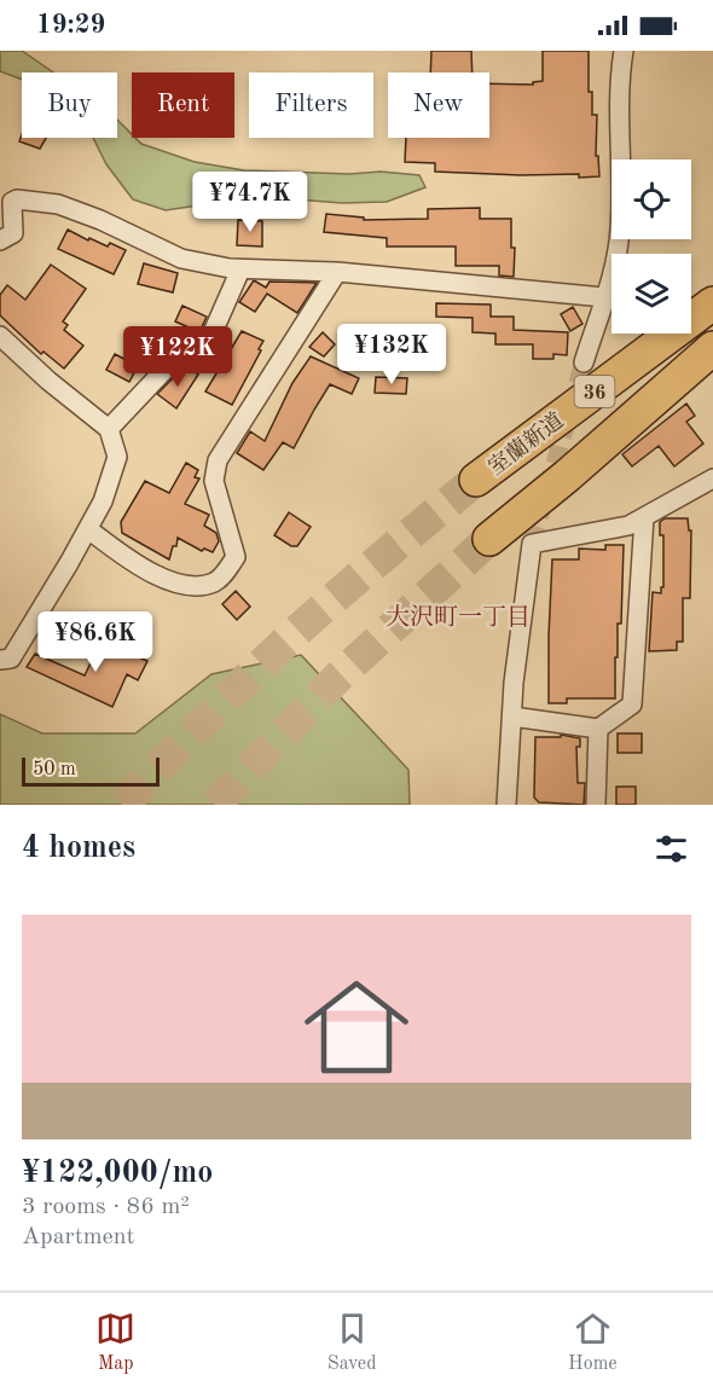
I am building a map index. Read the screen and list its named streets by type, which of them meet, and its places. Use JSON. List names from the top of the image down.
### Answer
{
  "streets": {
    "highway": ["36", "室蘭新道"]
  },
  "districts": ["大沢町一丁目"],
  "scale_bar": "50 m",
  "page": {
    "status": "19:29",
    "chip": [
      "Buy",
      "Rent",
      "Filters",
      "New"
    ],
    "price": [
      "¥74.7K",
      "¥132K",
      "¥122K",
      "¥86.6K"
    ],
    "scale": "50 m",
    "heading": "4 homes",
    "list": [
      {
        "name": "¥122,000/mo",
        "note": "3 rooms · 86 m² · Apartment"
      }
    ],
    "tabs": ["Map", "Saved", "Home"]
  }
}
